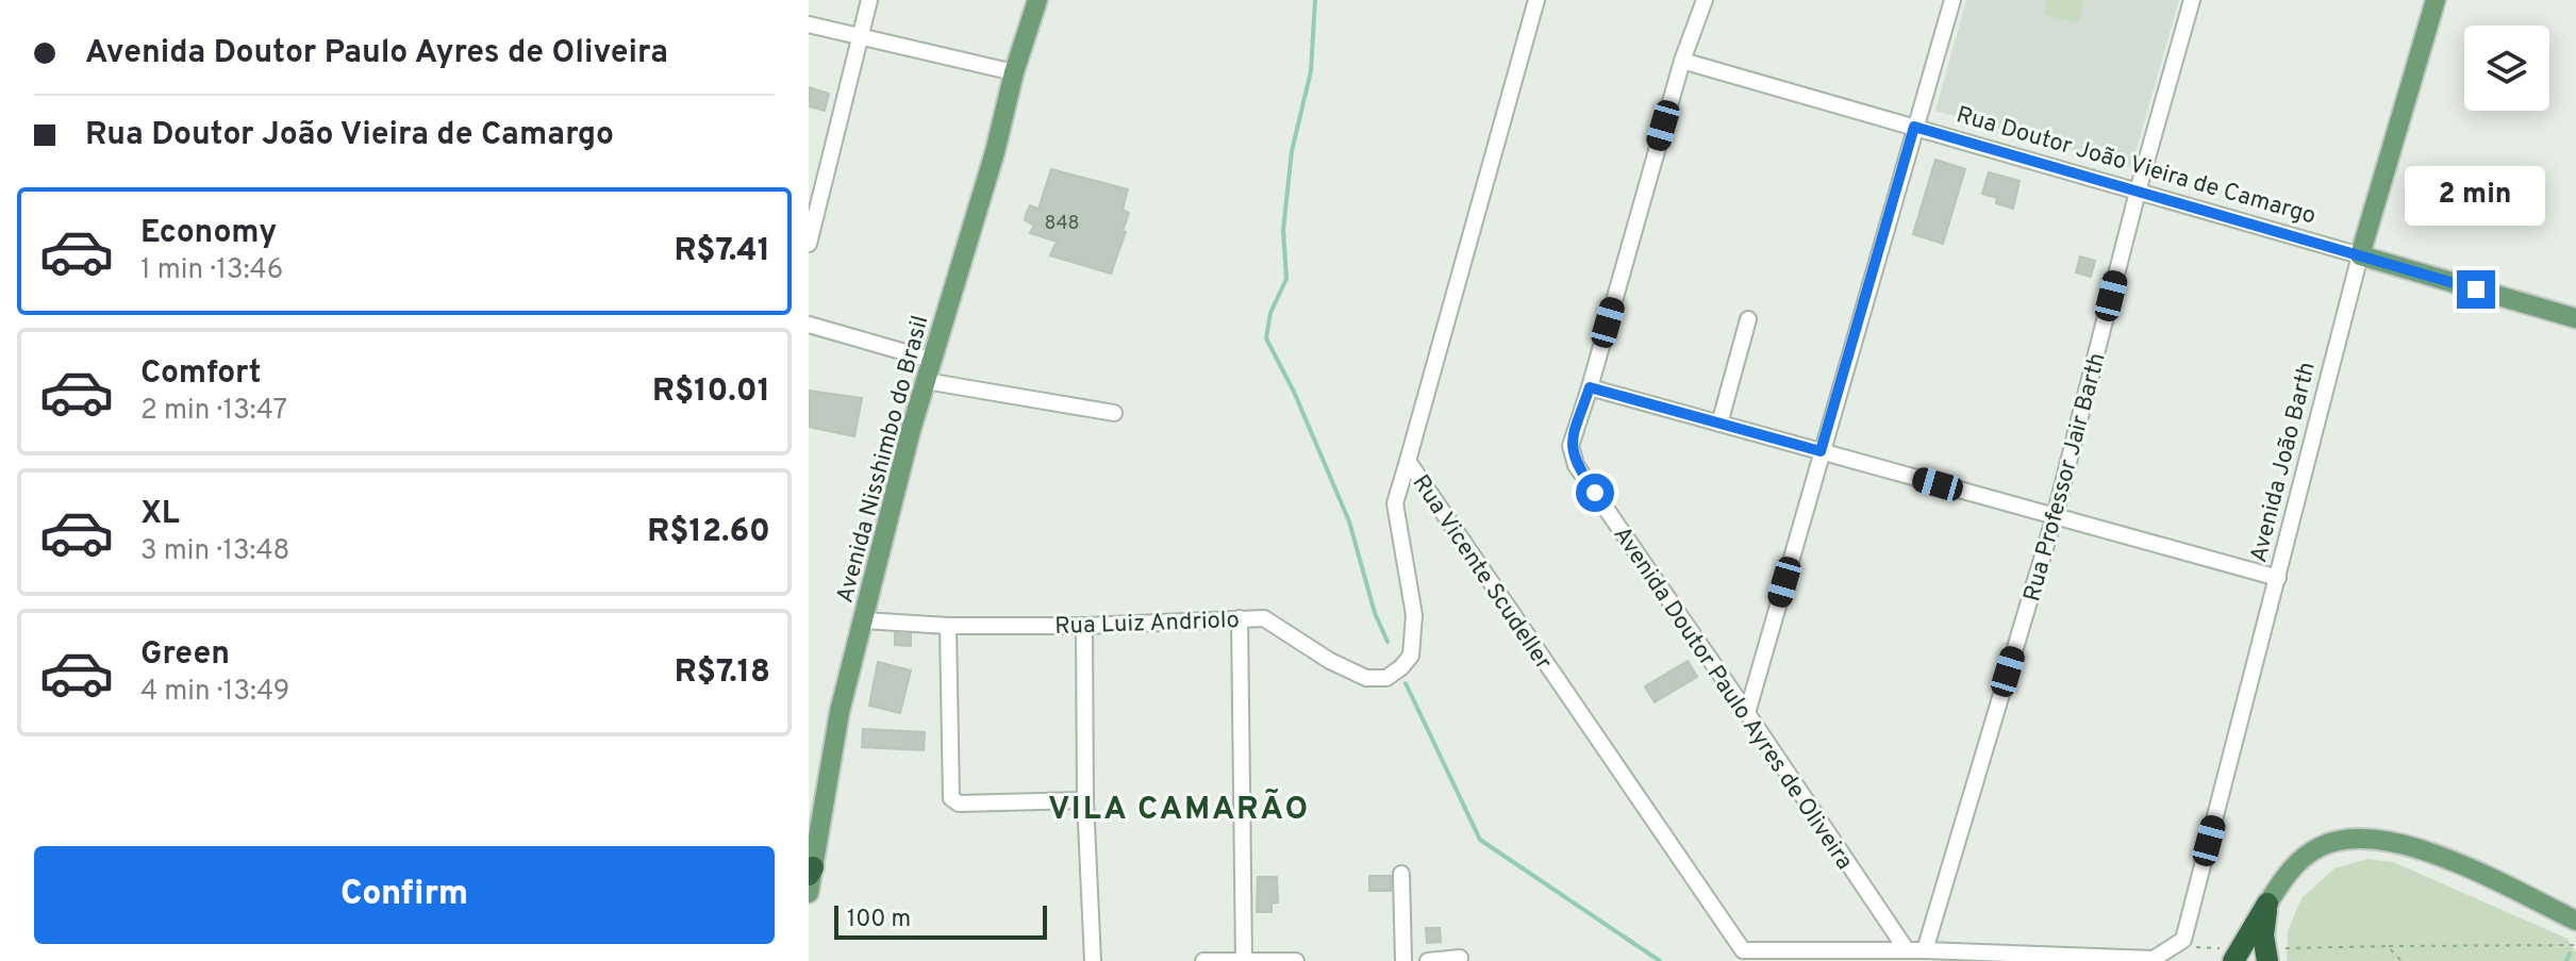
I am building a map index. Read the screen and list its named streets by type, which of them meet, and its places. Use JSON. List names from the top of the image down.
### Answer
{
  "streets": {
    "main road": ["Rua Doutor João Vieira de Camargo", "Avenida Nisshimbo do Brasil", "Avenida João Barth"],
    "street": [
      "Rua Professor Jair Barth",
      "Rua Vicente Scudeller",
      "Rua Luiz Andriolo",
      "Avenida Doutor Paulo Ayres de Oliveira"
    ]
  },
  "crossings": [
    ["Rua Doutor João Vieira de Camargo", "Avenida João Barth"],
    ["Rua Doutor João Vieira de Camargo", "Rua Professor Jair Barth"],
    ["Rua Doutor João Vieira de Camargo", "Avenida Doutor Paulo Ayres de Oliveira"],
    ["Avenida Nisshimbo do Brasil", "Rua Luiz Andriolo"],
    ["Rua Vicente Scudeller", "Rua Luiz Andriolo"],
    ["Rua Vicente Scudeller", "Avenida Doutor Paulo Ayres de Oliveira"]
  ],
  "districts": ["VILA CAMARÃO"],
  "house_numbers": ["848"],
  "scale_bar": "100 m",
  "page": {
    "banner": ["Avenida Doutor Paulo Ayres de Oliveira", "Rua Doutor João Vieira de Camargo"],
    "bubble": "2 min",
    "list": [
      {
        "name": "Economy",
        "note": "1 min · 13:46",
        "value": "R$7.41"
      },
      {
        "name": "Comfort",
        "note": "2 min · 13:47",
        "value": "R$10.01"
      },
      {
        "name": "XL",
        "note": "3 min · 13:48",
        "value": "R$12.60"
      },
      {
        "name": "Green",
        "note": "4 min · 13:49",
        "value": "R$7.18"
      }
    ],
    "buttons": "Confirm",
    "scale": "100 m"
  }
}
